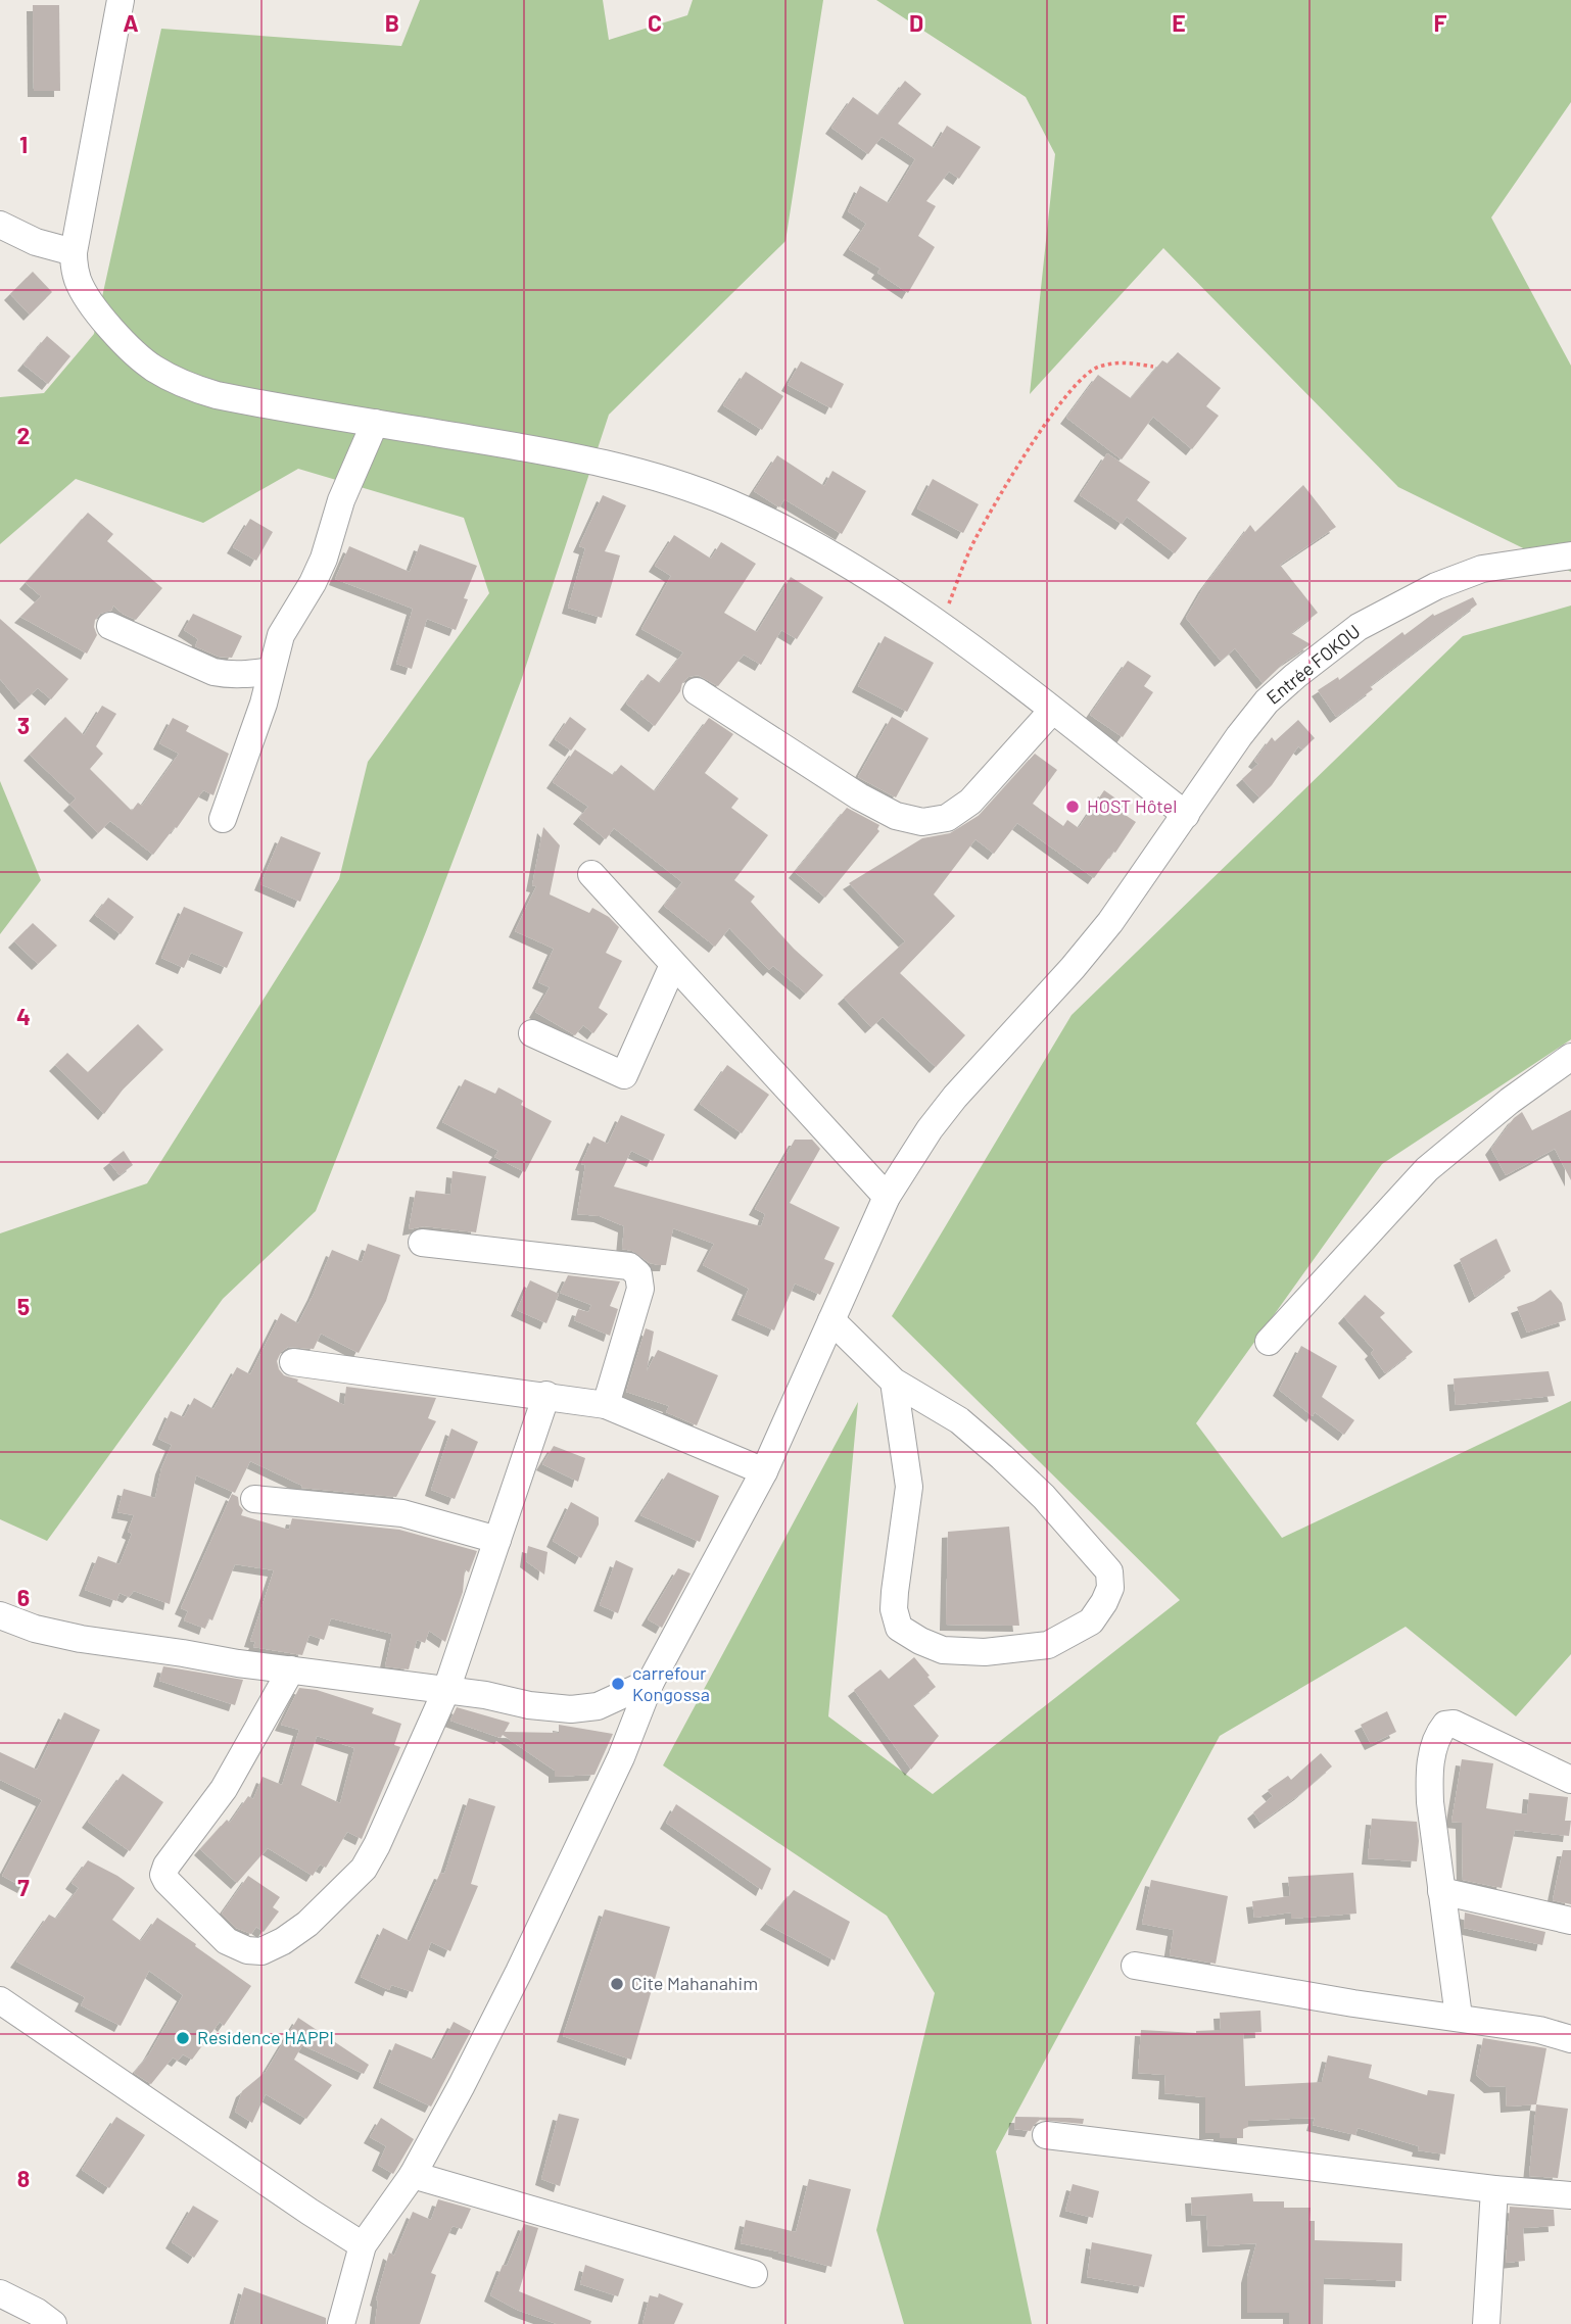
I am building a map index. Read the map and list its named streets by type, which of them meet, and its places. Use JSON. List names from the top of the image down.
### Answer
{
  "streets": {
    "street": ["Entrée FOKOU"]
  },
  "places": [
    "HOST Hôtel",
    "carrefour Kongossa",
    "Cite Mahanahim",
    "Residence HAPPI"
  ],
  "grid": {
    "columns": [
      "A",
      "B",
      "C",
      "D",
      "E",
      "F"
    ],
    "rows": [
      "1",
      "2",
      "3",
      "4",
      "5",
      "6",
      "7",
      "8"
    ]
  }
}
